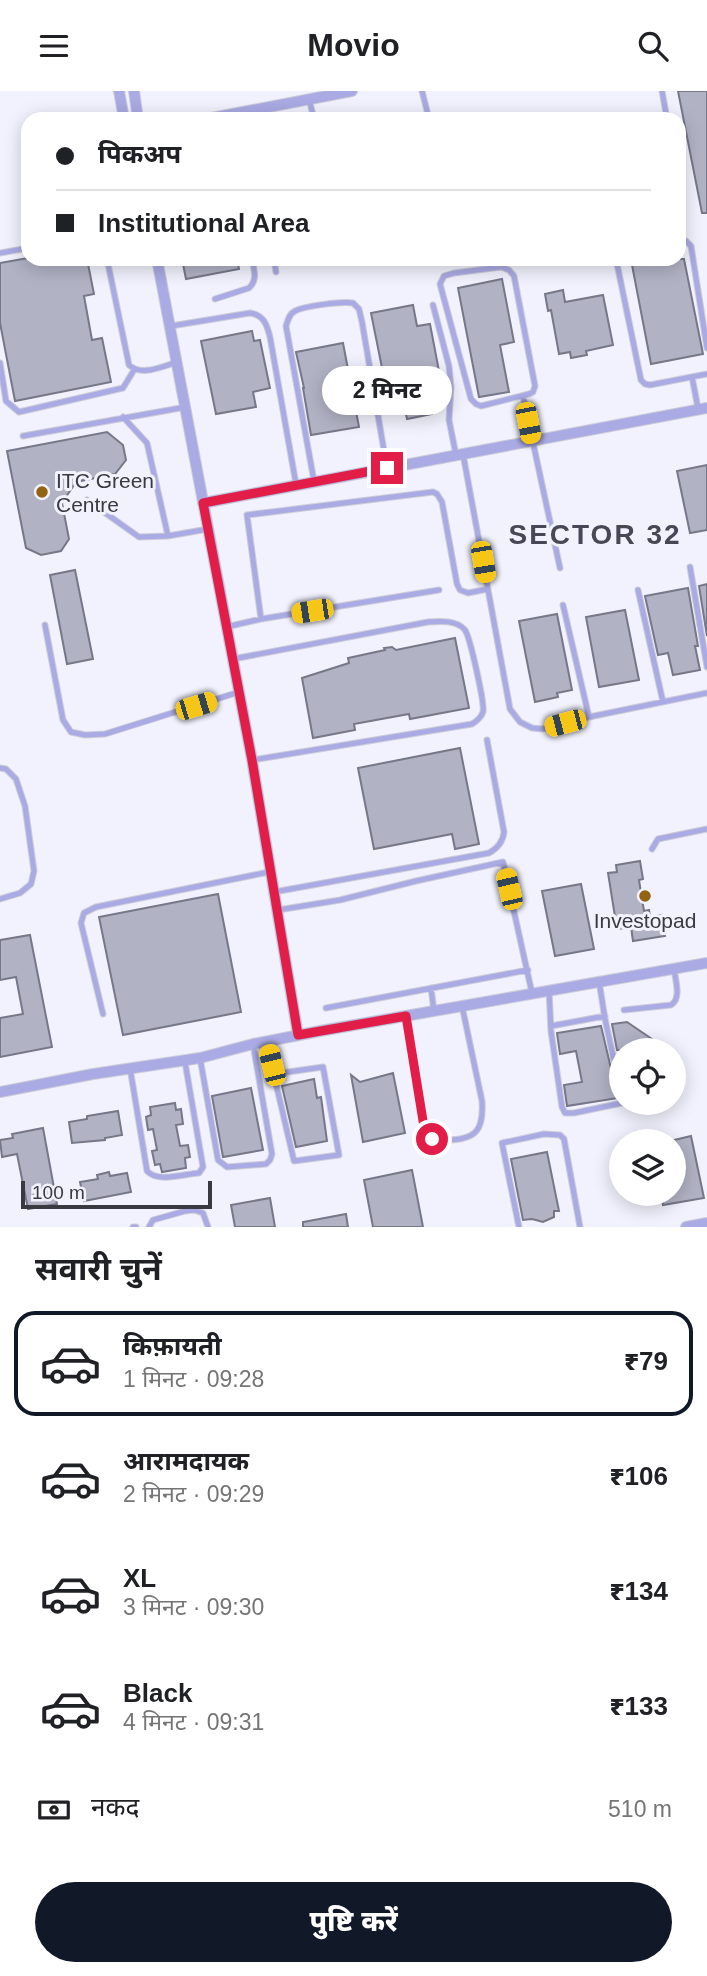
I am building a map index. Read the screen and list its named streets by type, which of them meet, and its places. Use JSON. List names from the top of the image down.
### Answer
{
  "districts": ["SECTOR 32"],
  "places": ["ITC Green Centre", "Investopad"],
  "scale_bar": "100 m",
  "page": {
    "header": "Movio",
    "banner": ["पिकअप", "Institutional Area"],
    "bubble": "2 मिनट",
    "scale": "100 m",
    "heading": "सवारी चुनें",
    "list": [
      {
        "name": "किफ़ायती",
        "note": "1 मिनट · 09:28",
        "value": "₹79"
      },
      {
        "name": "आरामदायक",
        "note": "2 मिनट · 09:29",
        "value": "₹106"
      },
      {
        "name": "XL",
        "note": "3 मिनट · 09:30",
        "value": "₹134"
      },
      {
        "name": "Black",
        "note": "4 मिनट · 09:31",
        "value": "₹133"
      }
    ],
    "pay": ["नकद", "510 m"],
    "buttons": "पुष्टि करें"
  }
}
